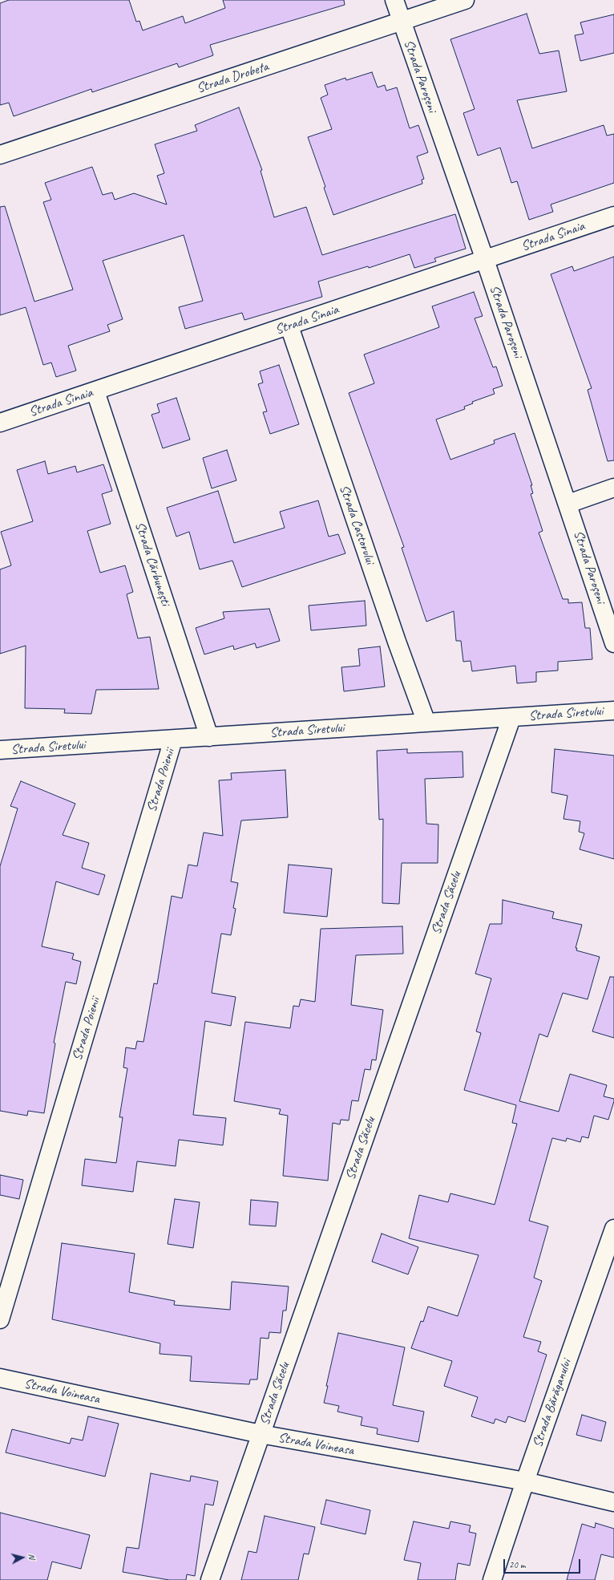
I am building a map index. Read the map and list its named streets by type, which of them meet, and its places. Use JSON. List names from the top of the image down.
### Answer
{
  "streets": {
    "street": [
      "Strada Paroșeni",
      "Strada Drobeta",
      "Strada Sinaia",
      "Strada Castorului",
      "Strada Cărbunești",
      "Strada Siretului",
      "Strada Poienii",
      "Strada Săcelu",
      "Strada Voineasa",
      "Strada Bărăganului"
    ]
  },
  "crossings": [
    ["Strada Paroșeni", "Strada Drobeta"],
    ["Strada Paroșeni", "Strada Sinaia"],
    ["Strada Sinaia", "Strada Castorului"],
    ["Strada Sinaia", "Strada Cărbunești"],
    ["Strada Castorului", "Strada Siretului"],
    ["Strada Cărbunești", "Strada Siretului"],
    ["Strada Siretului", "Strada Poienii"],
    ["Strada Siretului", "Strada Săcelu"],
    ["Strada Săcelu", "Strada Voineasa"],
    ["Strada Voineasa", "Strada Bărăganului"]
  ],
  "scale_bar": "20 m",
  "north": "right"
}
